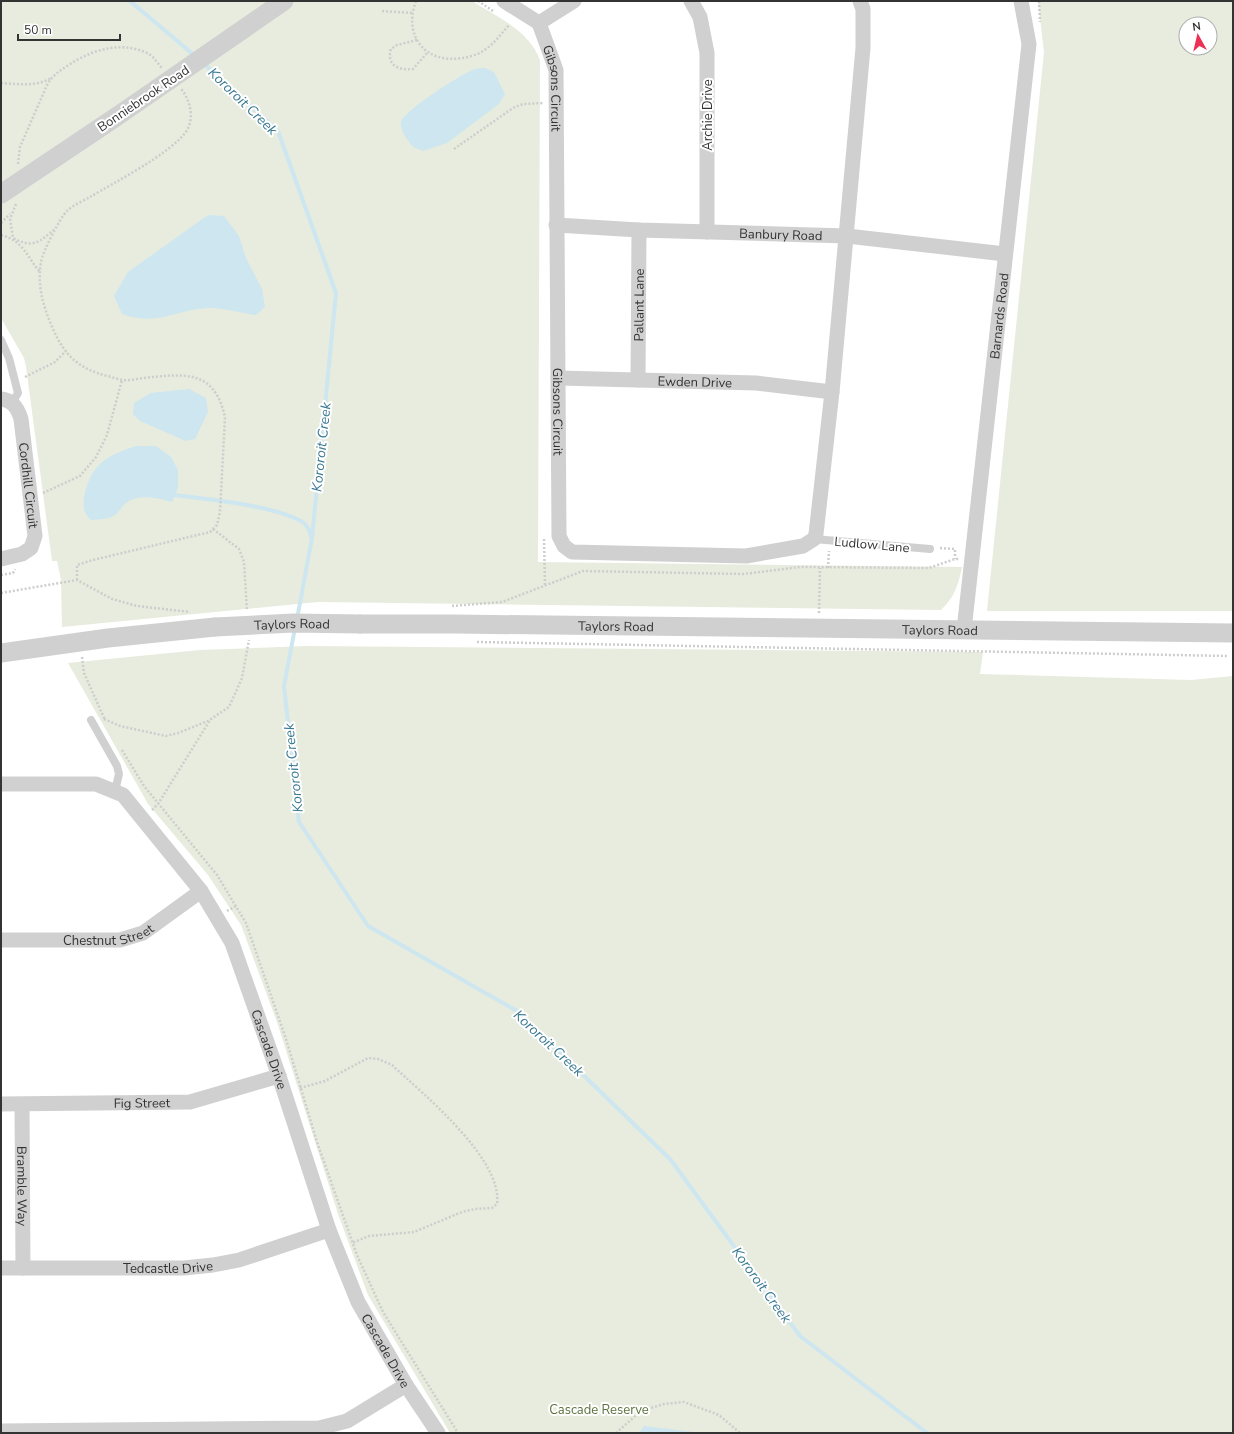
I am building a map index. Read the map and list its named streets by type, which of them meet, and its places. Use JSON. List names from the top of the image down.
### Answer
{
  "streets": {
    "street": [
      "Gibsons Circuit",
      "Bonniebrook Road",
      "Archie Drive",
      "Banbury Road",
      "Pallant Lane",
      "Barnards Road",
      "Ewden Drive",
      "Cordhill Circuit",
      "Taylors Road",
      "Chestnut Street",
      "Cascade Drive",
      "Fig Street",
      "Bramble Way",
      "Tedcastle Drive"
    ],
    "lane": ["Ludlow Lane"]
  },
  "crossings": [
    ["Gibsons Circuit", "Banbury Road"],
    ["Gibsons Circuit", "Ewden Drive"],
    ["Archie Drive", "Banbury Road"],
    ["Banbury Road", "Pallant Lane"],
    ["Banbury Road", "Barnards Road"],
    ["Pallant Lane", "Ewden Drive"],
    ["Barnards Road", "Taylors Road"],
    ["Chestnut Street", "Cascade Drive"],
    ["Cascade Drive", "Fig Street"],
    ["Cascade Drive", "Tedcastle Drive"],
    ["Fig Street", "Bramble Way"],
    ["Bramble Way", "Tedcastle Drive"]
  ],
  "water": ["Kororoit Creek"],
  "parks": ["Cascade Reserve"],
  "scale_bar": "50 m",
  "north": "top"
}
